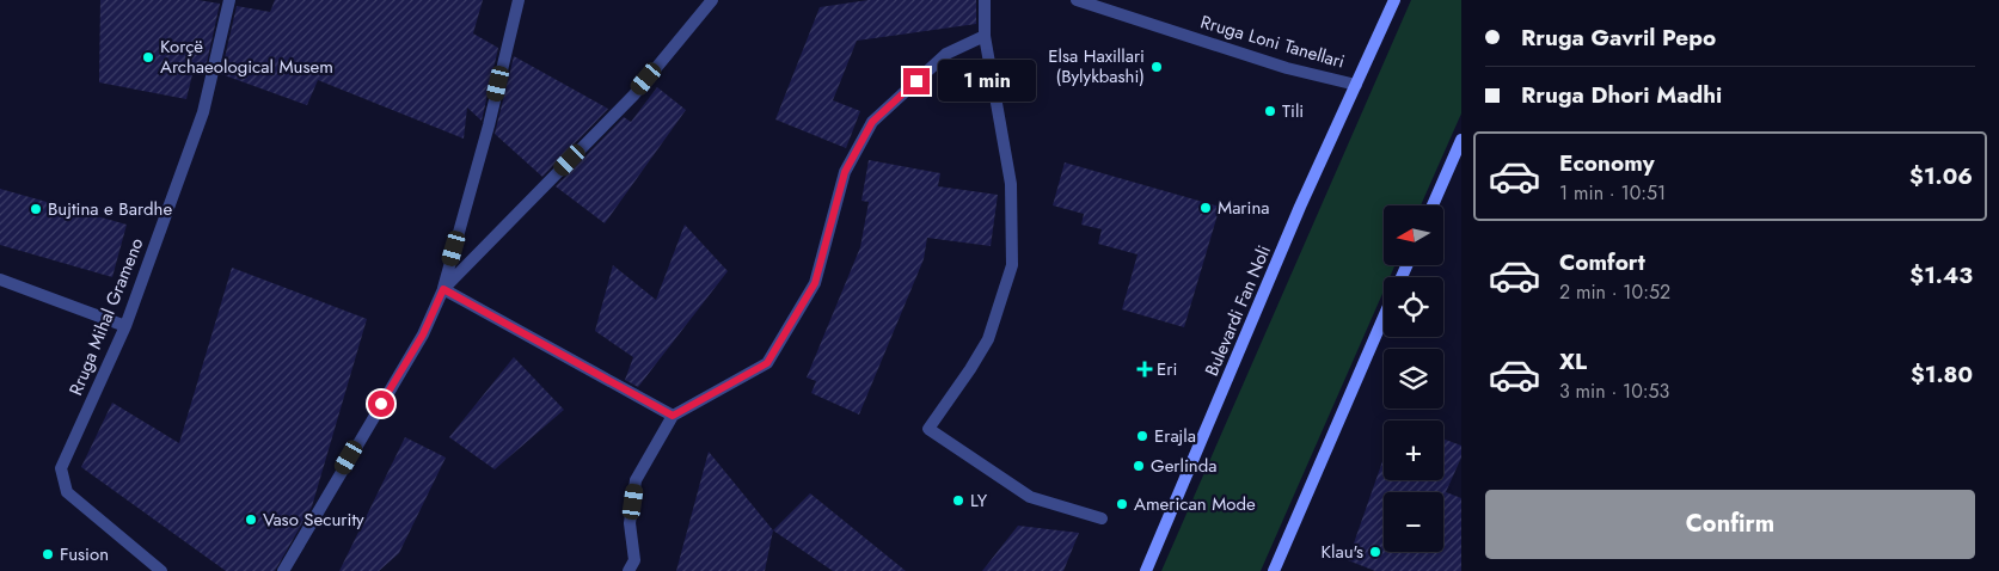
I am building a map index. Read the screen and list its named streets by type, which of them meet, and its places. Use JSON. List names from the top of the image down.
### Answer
{
  "streets": {
    "main road": ["Bulevardi Fan Noli"],
    "street": ["Rruga Loni Tanellari", "Rruga Mihal Grameno"]
  },
  "crossings": [
    ["Rruga Loni Tanellari", "Bulevardi Fan Noli"]
  ],
  "places": {
    "other": [
      "Korçë Archaeological Musem",
      "Elsa Haxillari (Bylykbashi)",
      "Tili",
      "Marina",
      "Bujtina e Bardhe",
      "Erajla",
      "Gerlinda",
      "LY",
      "American Mode",
      "Vaso Security",
      "Klau's",
      "Fusion"
    ],
    "health": ["Eri"]
  },
  "north": "left",
  "page": {
    "banner": ["Rruga Gavril Pepo", "Rruga Dhori Madhi"],
    "bubble": "1 min",
    "list": [
      {
        "name": "Economy",
        "note": "1 min · 10:51",
        "value": "$1.06"
      },
      {
        "name": "Comfort",
        "note": "2 min · 10:52",
        "value": "$1.43"
      },
      {
        "name": "XL",
        "note": "3 min · 10:53",
        "value": "$1.80"
      }
    ],
    "map_buttons": ["+", "−"],
    "buttons": "Confirm"
  }
}
